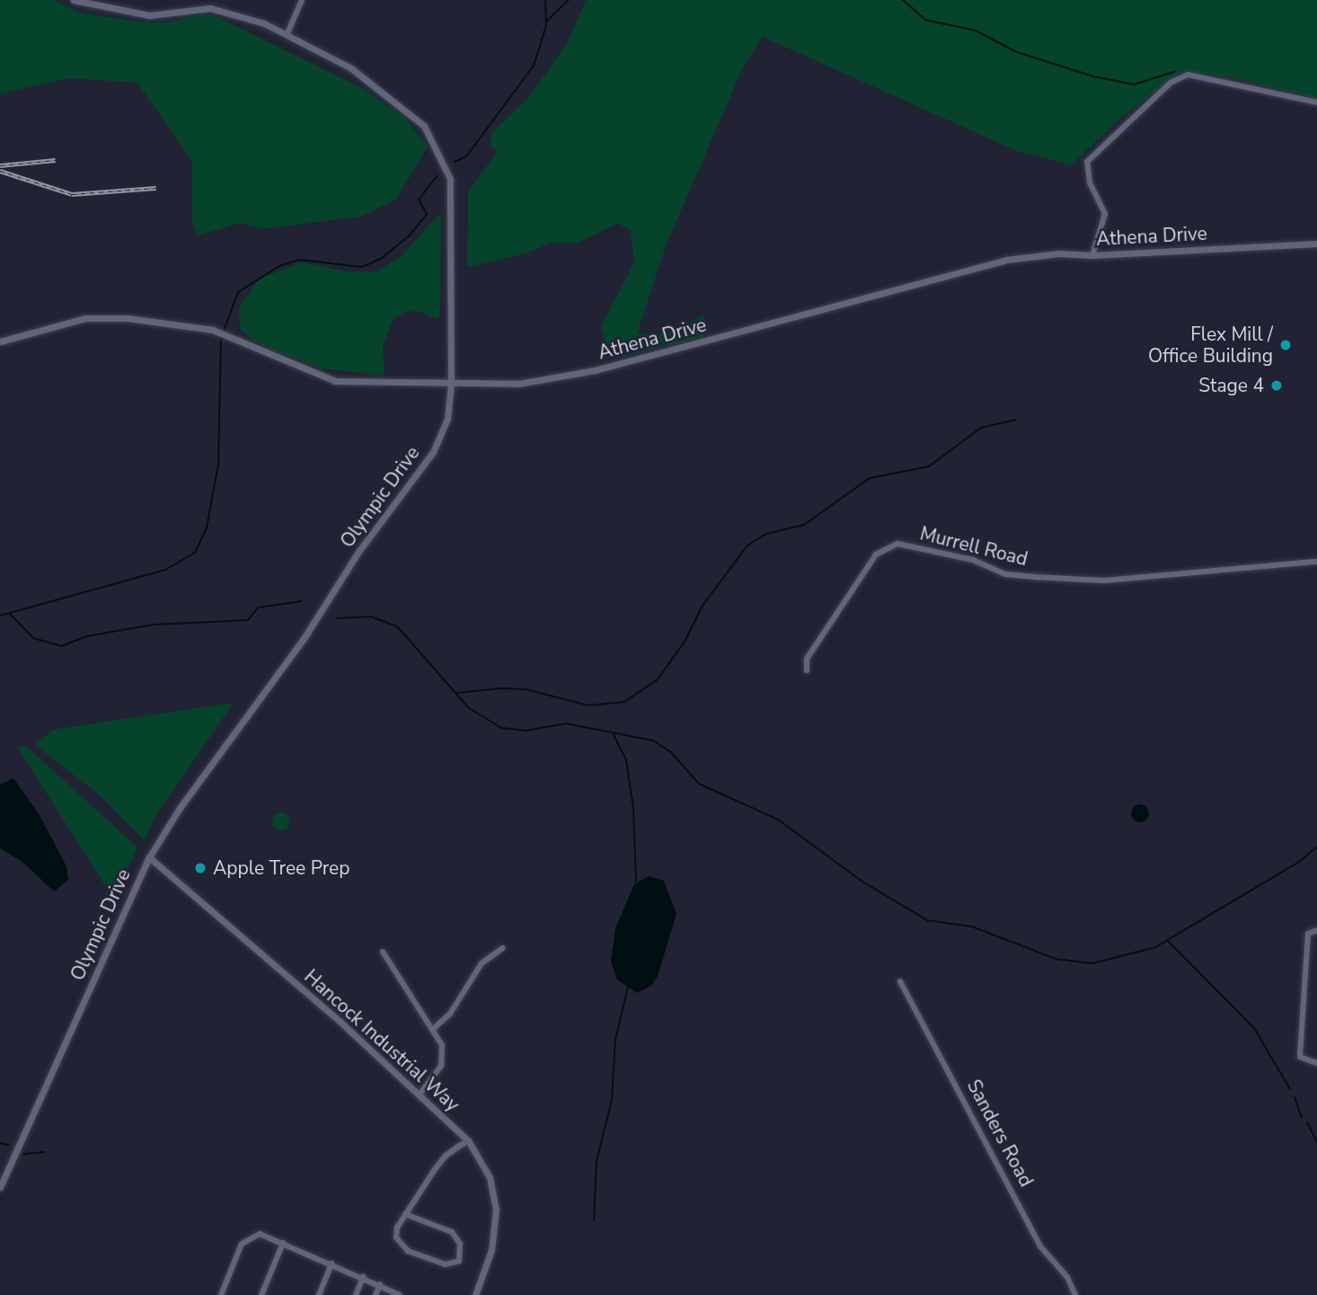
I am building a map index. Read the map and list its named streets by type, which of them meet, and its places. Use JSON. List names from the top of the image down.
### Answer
{
  "streets": {
    "street": [
      "Athena Drive",
      "Olympic Drive",
      "Murrell Road",
      "Hancock Industrial Way",
      "Sanders Road"
    ]
  },
  "crossings": [
    ["Athena Drive", "Olympic Drive"],
    ["Olympic Drive", "Hancock Industrial Way"]
  ],
  "places": ["Flex Mill / Office Building", "Stage 4", "Apple Tree Prep"]
}
